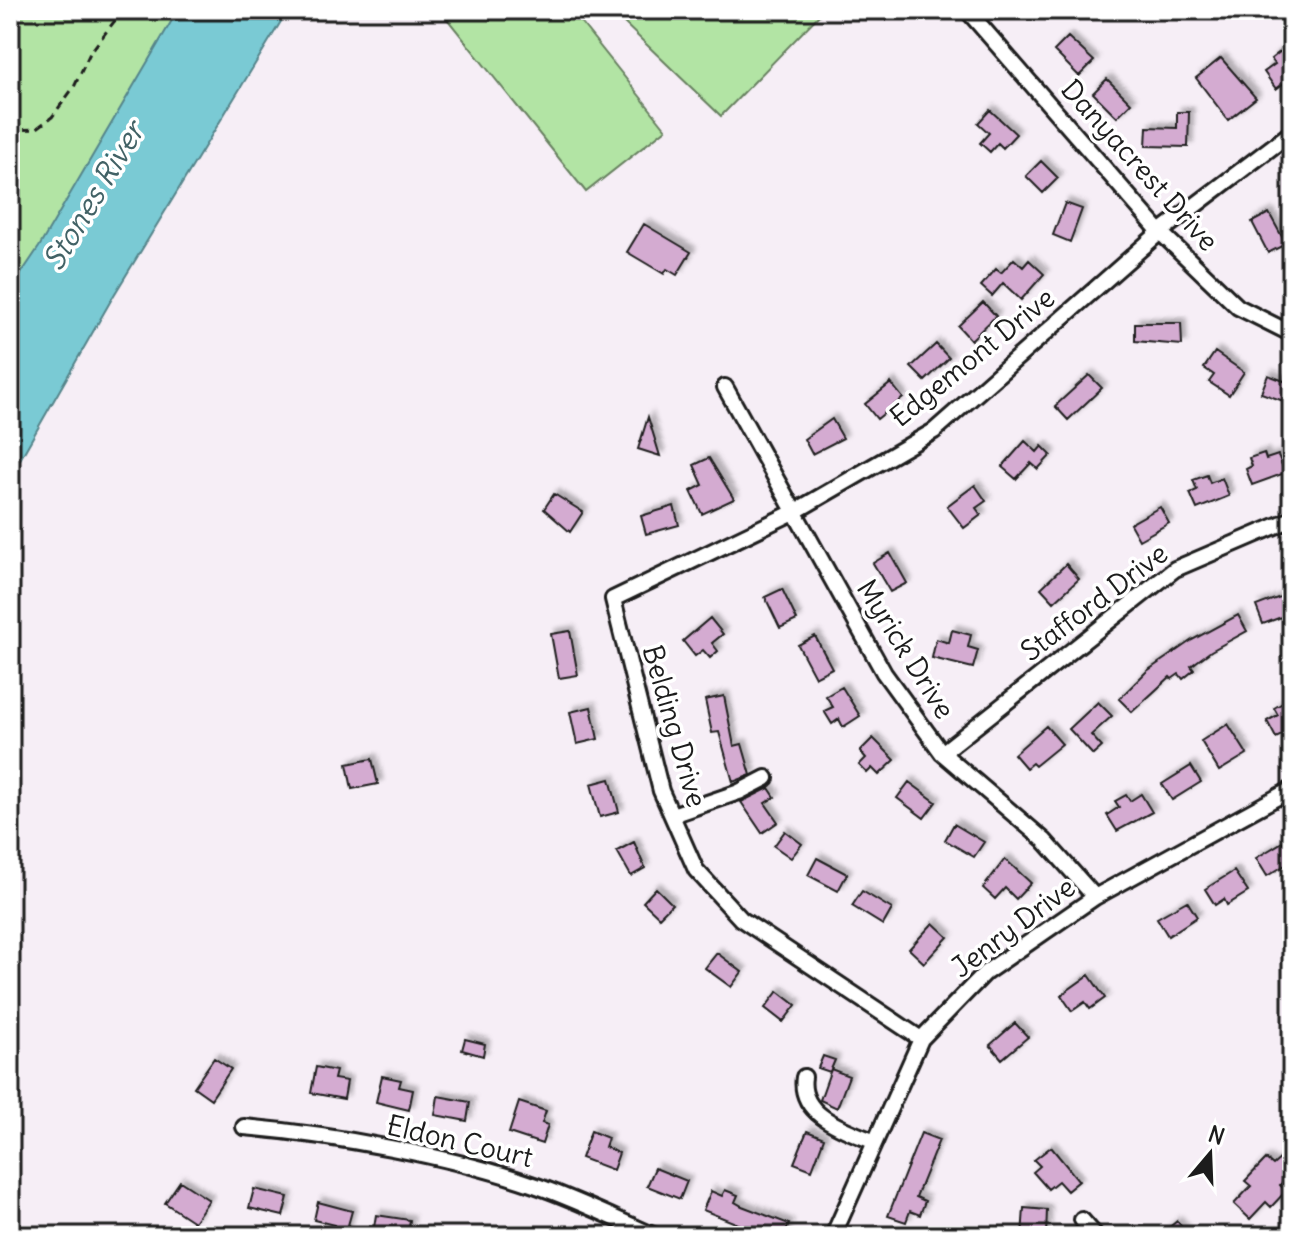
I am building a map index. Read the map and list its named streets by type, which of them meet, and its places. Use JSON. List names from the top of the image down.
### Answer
{
  "streets": {
    "street": [
      "Danyacrest Drive",
      "Edgemont Drive",
      "Stafford Drive",
      "Myrick Drive",
      "Belding Drive",
      "Jenry Drive",
      "Eldon Court"
    ]
  },
  "crossings": [
    ["Danyacrest Drive", "Edgemont Drive"],
    ["Edgemont Drive", "Myrick Drive"],
    ["Edgemont Drive", "Belding Drive"],
    ["Stafford Drive", "Myrick Drive"],
    ["Myrick Drive", "Jenry Drive"],
    ["Belding Drive", "Jenry Drive"]
  ],
  "water": ["Stones River"],
  "north": "top"
}
